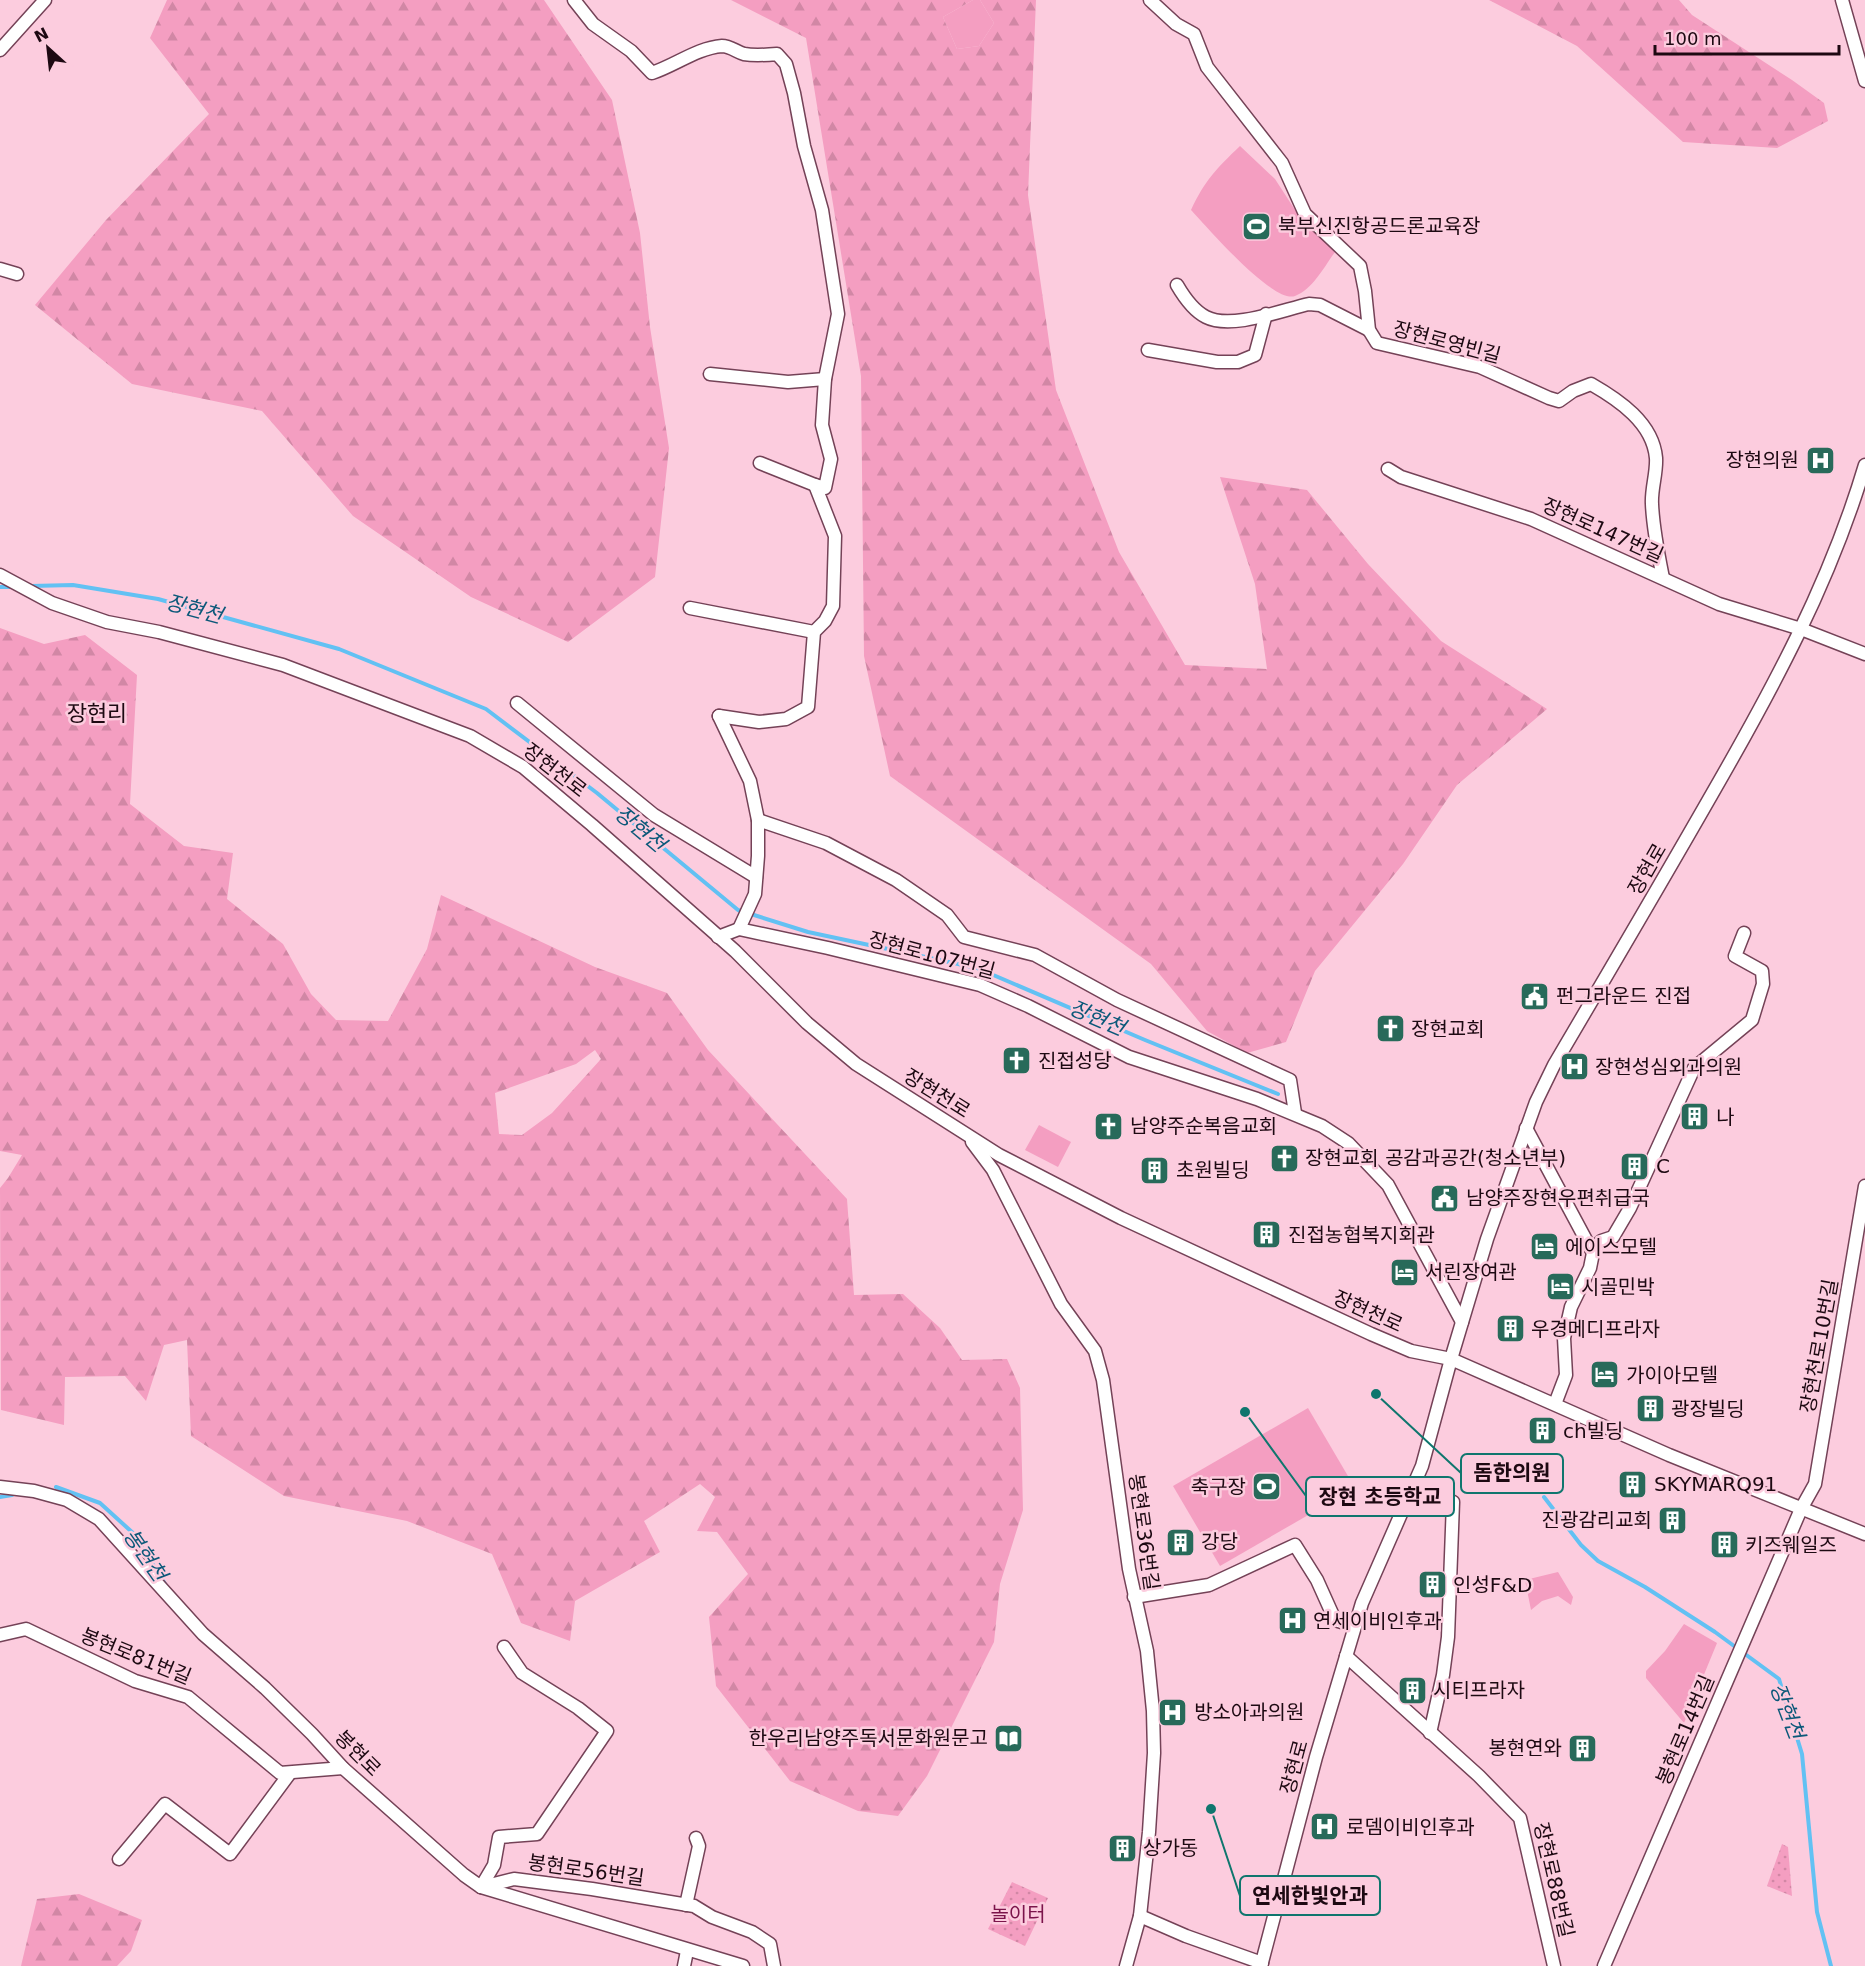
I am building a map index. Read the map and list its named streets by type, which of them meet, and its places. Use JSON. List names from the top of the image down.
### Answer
{
  "streets": {
    "street": [
      "장현로영빈길",
      "장현로147번길",
      "장현천로",
      "장현로",
      "장현로107번길",
      "장현천로10번길",
      "봉현로36번길",
      "봉현로81번길",
      "봉현로14번길",
      "봉현로",
      "봉현로56번길",
      "장현로88번길"
    ]
  },
  "crossings": [
    ["장현로영빈길", "장현로147번길"],
    ["장현로147번길", "장현로"],
    ["장현천로", "장현로"],
    ["장현천로", "장현천로10번길"],
    ["장현천로", "봉현로36번길"],
    ["장현천로", "봉현로14번길"],
    ["장현로", "장현로107번길"],
    ["장현로", "봉현로36번길"],
    ["장현로", "장현로88번길"],
    ["장현천로10번길", "봉현로14번길"],
    ["봉현로", "봉현로56번길"]
  ],
  "districts": ["장현리"],
  "water": ["장현천", "봉현천"],
  "parks": ["놀이터"],
  "places": {
    "sports": ["북부신진항공드론교육장", "축구장"],
    "hospital": [
      "장현의원",
      "장현성심외과의원",
      "연세이비인후과",
      "방소아과의원",
      "로뎀이비인후과"
    ],
    "public building": ["펀그라운드 진접", "남양주장현우편취급국"],
    "church": [
      "장현교회",
      "진접성당",
      "남양주순복음교회",
      "장현교회 공감과공간(청소년부)"
    ],
    "building": [
      "나",
      "C",
      "초원빌딩",
      "진접농협복지회관",
      "우경메디프라자",
      "광장빌딩",
      "ch빌딩",
      "SKYMARQ91",
      "진광감리교회",
      "강당",
      "키즈웨일즈",
      "인성F&D",
      "시티프라자",
      "봉현연와",
      "상가동"
    ],
    "hotel": [
      "에이스모텔",
      "서린장여관",
      "시골민박",
      "가이아모텔"
    ],
    "other": ["돔한의원", "장현 초등학교", "연세한빛안과"],
    "library": ["한우리남양주독서문화원문고"]
  },
  "scale_bar": "100 m",
  "north": "top left"
}
